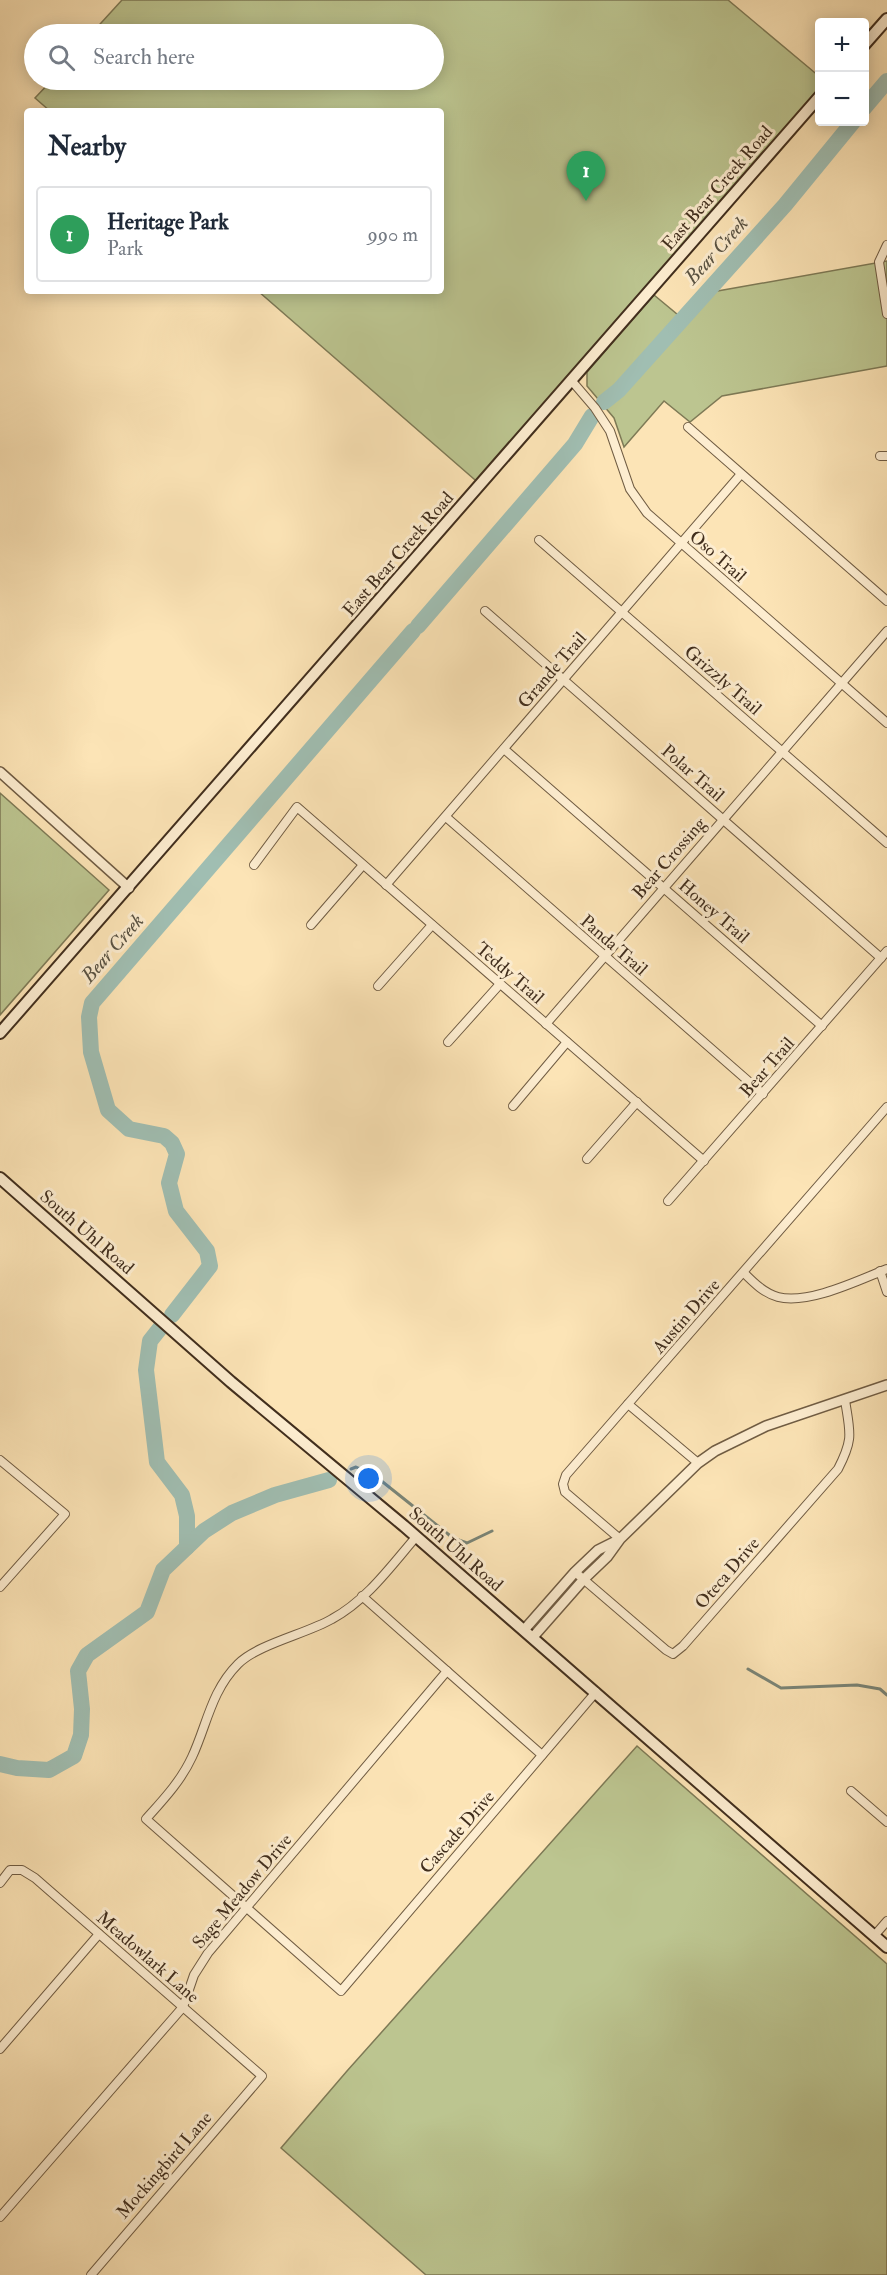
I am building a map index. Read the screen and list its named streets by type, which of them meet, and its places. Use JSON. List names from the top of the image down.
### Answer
{
  "streets": {
    "main road": ["East Bear Creek Road", "South Uhl Road"],
    "street": [
      "Oso Trail",
      "Grande Trail",
      "Grizzly Trail",
      "Polar Trail",
      "Bear Crossing",
      "Honey Trail",
      "Panda Trail",
      "Teddy Trail",
      "Bear Trail",
      "Austin Drive",
      "Oteca Drive",
      "Cascade Drive",
      "Sage Meadow Drive",
      "Meadowlark Lane",
      "Mockingbird Lane"
    ]
  },
  "crossings": [
    ["East Bear Creek Road", "Oso Trail"],
    ["Oso Trail", "Grande Trail"],
    ["Oso Trail", "Bear Crossing"],
    ["Grande Trail", "Grizzly Trail"],
    ["Grande Trail", "Polar Trail"],
    ["Grande Trail", "Honey Trail"],
    ["Grande Trail", "Panda Trail"],
    ["Grande Trail", "Teddy Trail"],
    ["Grizzly Trail", "Bear Crossing"],
    ["Polar Trail", "Bear Crossing"],
    ["Polar Trail", "Bear Trail"],
    ["Bear Crossing", "Honey Trail"],
    ["Bear Crossing", "Panda Trail"],
    ["Bear Crossing", "Teddy Trail"],
    ["Honey Trail", "Bear Trail"],
    ["Panda Trail", "Bear Trail"],
    ["Teddy Trail", "Bear Trail"],
    ["South Uhl Road", "Cascade Drive"],
    ["Cascade Drive", "Sage Meadow Drive"],
    ["Sage Meadow Drive", "Meadowlark Lane"],
    ["Meadowlark Lane", "Mockingbird Lane"]
  ],
  "water": ["Bear Creek"],
  "page": {
    "map_buttons": ["+", "−"],
    "search": "Search here",
    "heading": "Nearby",
    "pins": "1",
    "list": [
      {
        "mark": "1",
        "name": "Heritage Park",
        "note": "Park",
        "value": "990 m"
      }
    ]
  }
}
